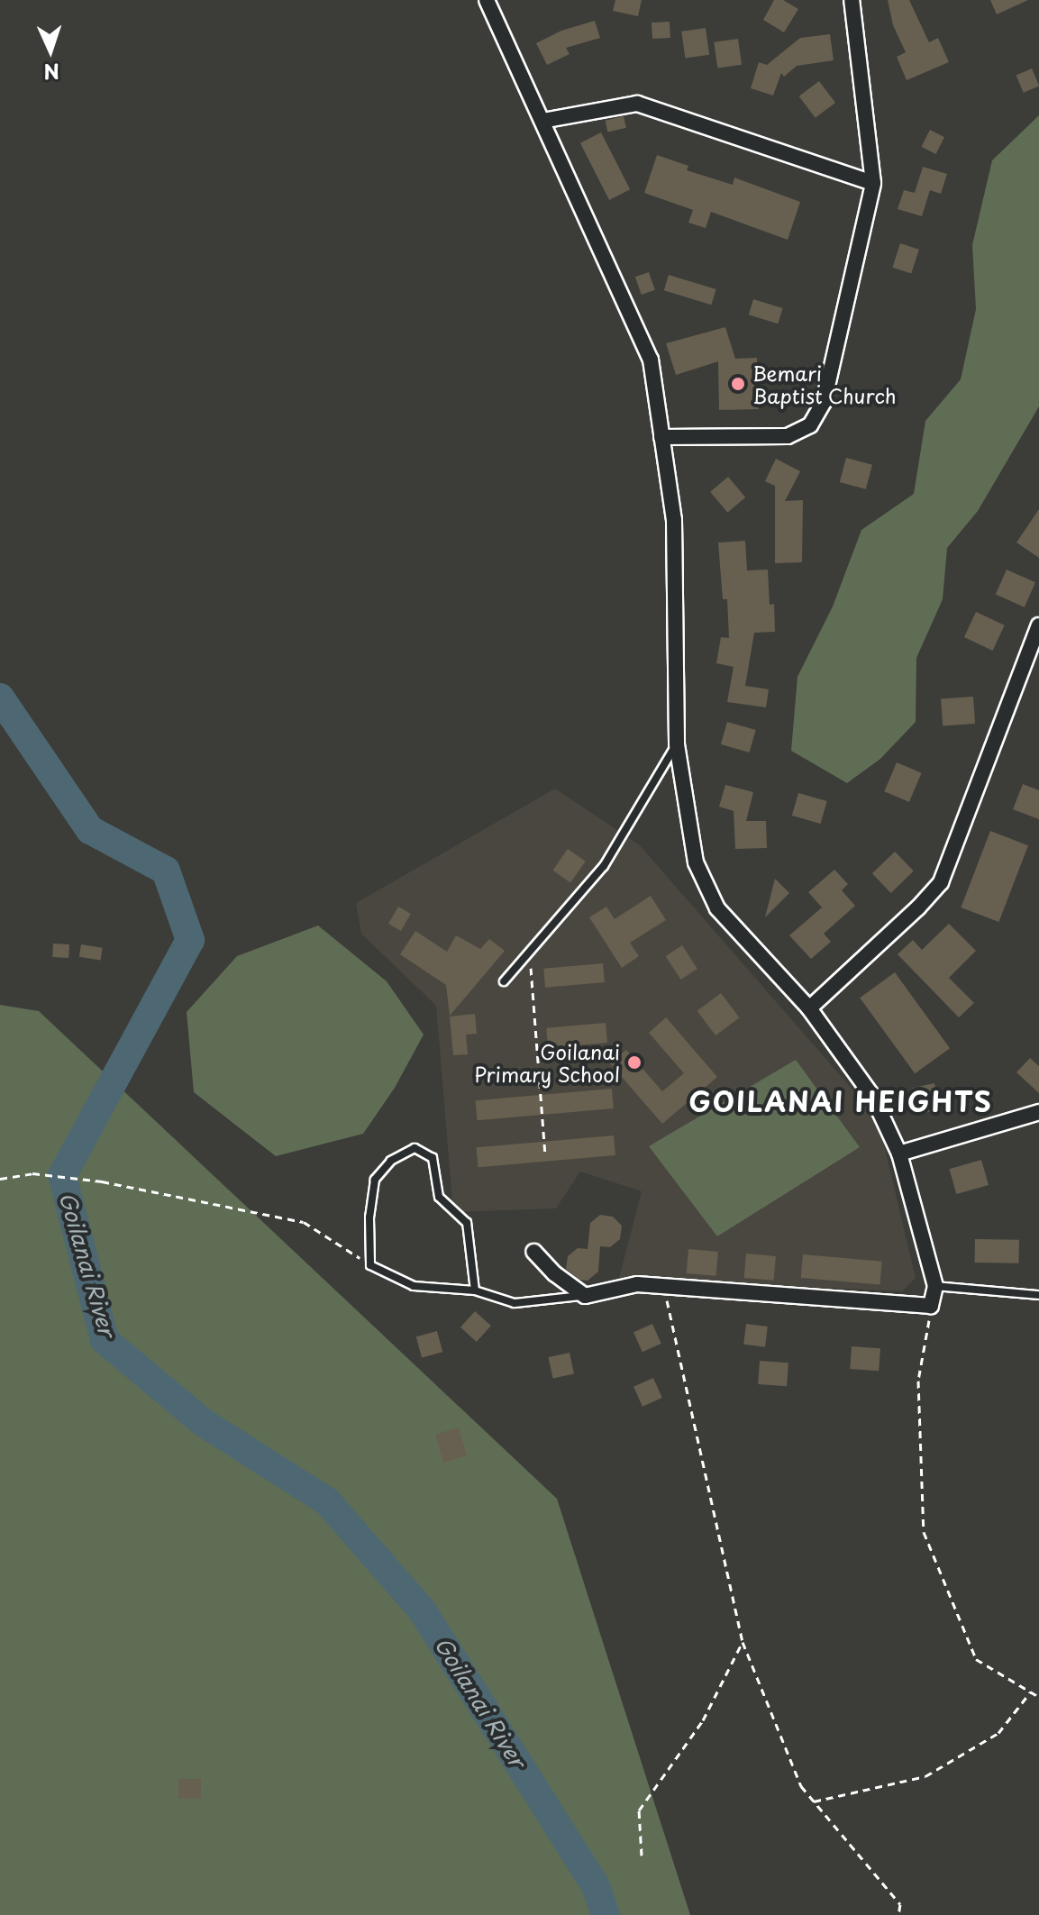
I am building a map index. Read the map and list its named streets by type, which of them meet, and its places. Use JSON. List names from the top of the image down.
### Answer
{
  "districts": ["GOILANAI HEIGHTS"],
  "water": ["Goilanai River"],
  "places": ["Bemari Baptist Church", "Goilanai Primary School"],
  "north": "bottom"
}
